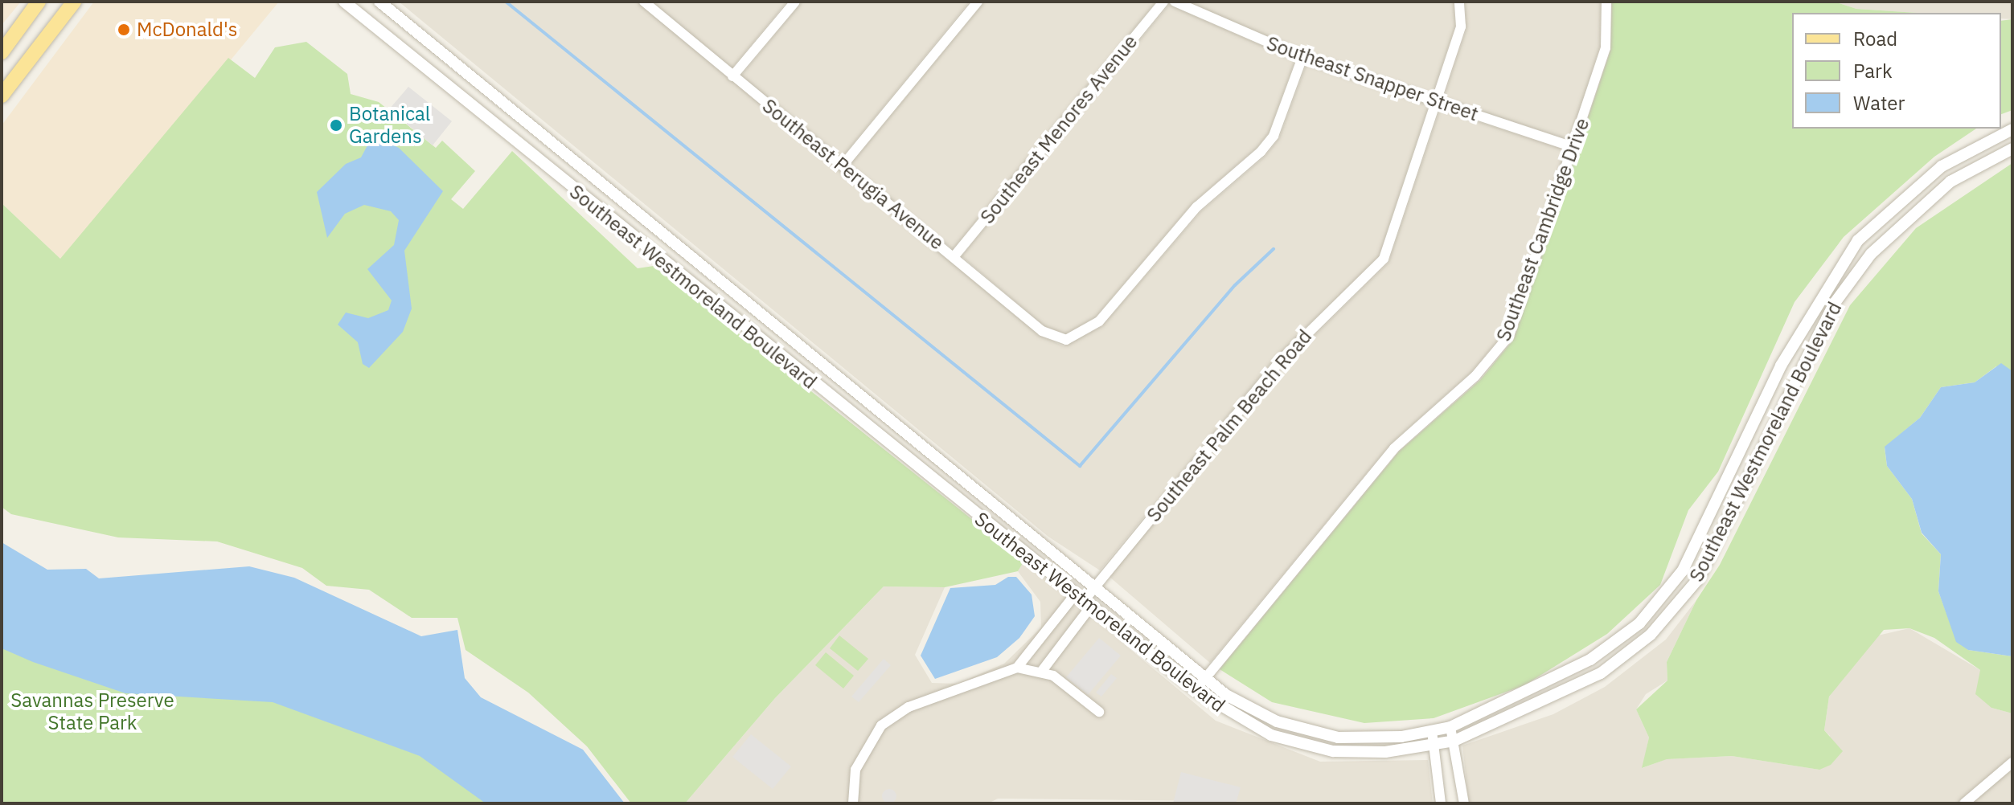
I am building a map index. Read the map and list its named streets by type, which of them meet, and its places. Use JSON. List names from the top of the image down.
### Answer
{
  "streets": {
    "street": [
      "Southeast Snapper Street",
      "Southeast Menores Avenue",
      "Southeast Perugia Avenue",
      "Southeast Cambridge Drive",
      "Southeast Westmoreland Boulevard",
      "Southeast Palm Beach Road"
    ]
  },
  "crossings": [
    ["Southeast Snapper Street", "Southeast Perugia Avenue"],
    ["Southeast Snapper Street", "Southeast Cambridge Drive"],
    ["Southeast Snapper Street", "Southeast Palm Beach Road"],
    ["Southeast Menores Avenue", "Southeast Perugia Avenue"],
    ["Southeast Cambridge Drive", "Southeast Westmoreland Boulevard"],
    ["Southeast Westmoreland Boulevard", "Southeast Palm Beach Road"]
  ],
  "parks": ["Savannas Preserve State Park"],
  "places": ["McDonald's", "Botanical Gardens"],
  "legend": ["Road", "Park", "Water"]
}
